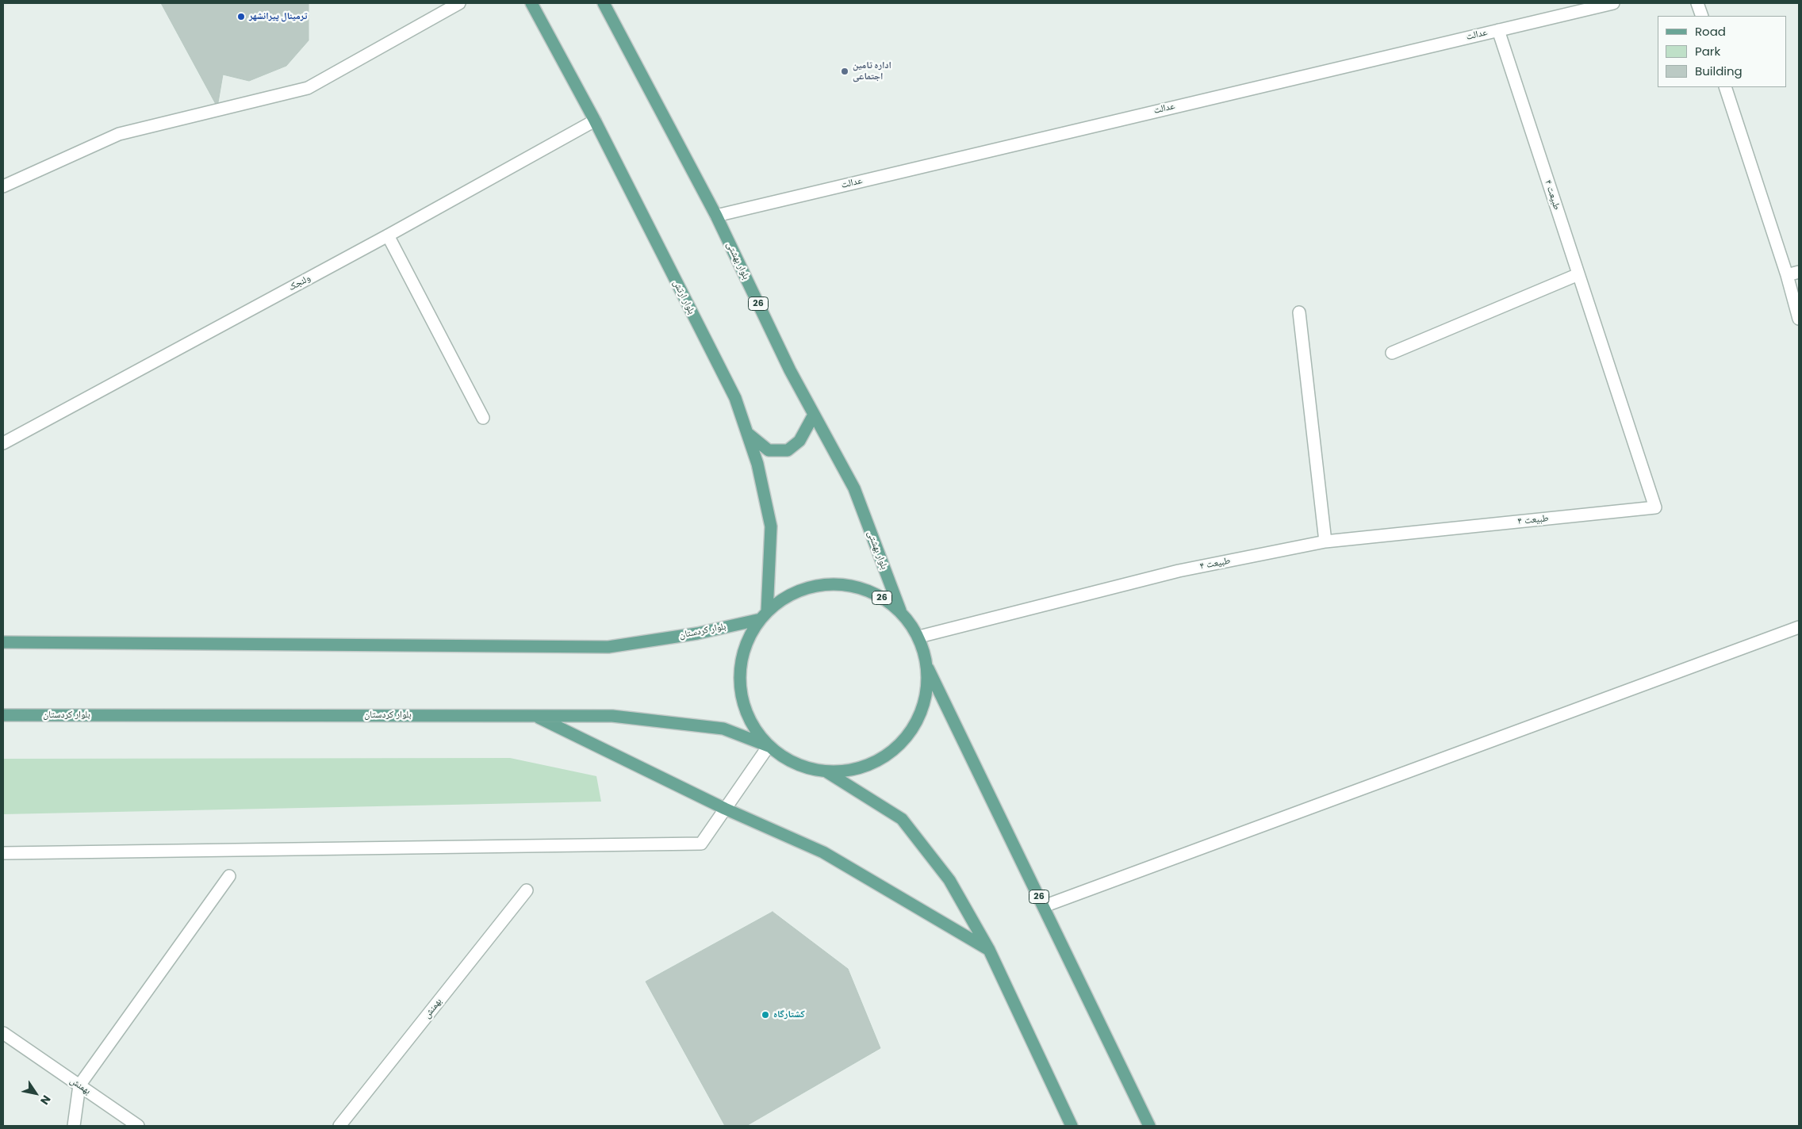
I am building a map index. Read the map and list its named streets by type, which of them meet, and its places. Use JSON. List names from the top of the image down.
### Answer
{
  "streets": {
    "main road": [
      "بلوار بهشتی",
      "بلوار ارتش",
      "26",
      "بلوار کردستان"
    ],
    "street": [
      "عدالت",
      "طبیعت ۴",
      "ولنجک",
      "بهمنش"
    ]
  },
  "crossings": [
    ["عدالت", "طبیعت ۴"],
    ["عدالت", "بلوار بهشتی"],
    ["طبیعت ۴", "26"],
    ["بلوار بهشتی", "26"],
    ["ولنجک", "بلوار ارتش"],
    ["بلوار ارتش", "26"],
    ["بلوار ارتش", "بلوار کردستان"],
    ["26", "بلوار کردستان"]
  ],
  "places": ["ترمینال پیرانشهر", "اداره تامین اجتماعی", "کشتارگاه"],
  "legend": ["Road", "Park", "Building"],
  "north": "bottom right"
}
